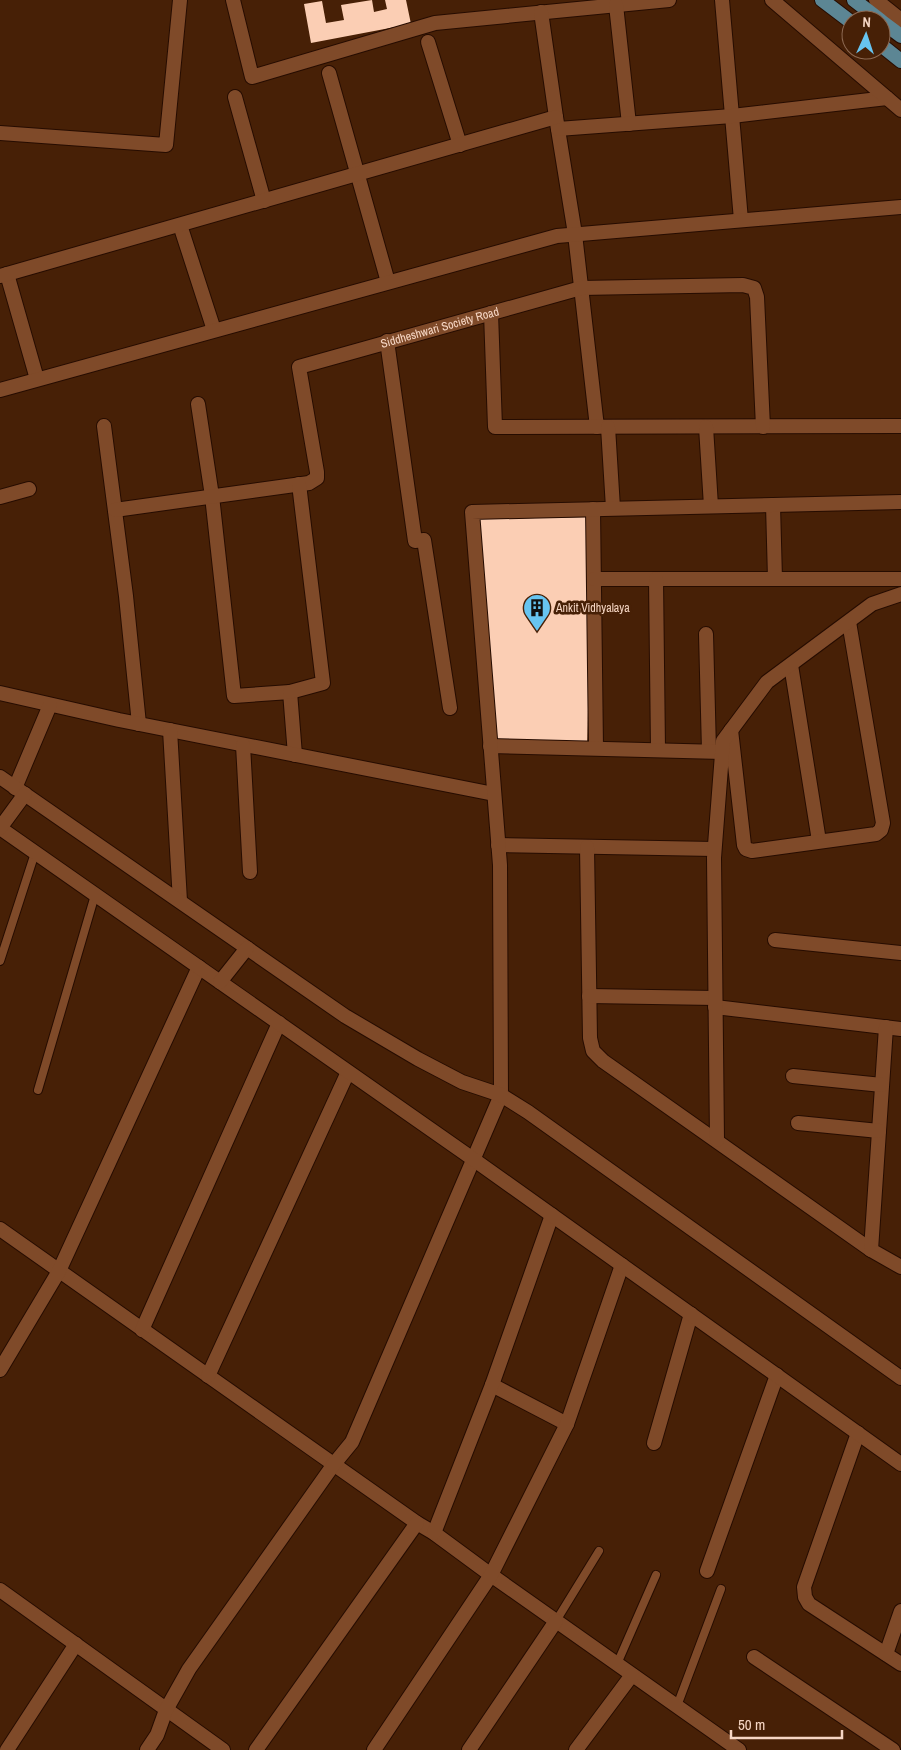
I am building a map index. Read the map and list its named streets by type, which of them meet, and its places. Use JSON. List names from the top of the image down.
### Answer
{
  "streets": {
    "street": ["Siddheshwari Society Road"]
  },
  "places": {
    "building": ["Ankit Vidhyalaya"]
  },
  "scale_bar": "50 m",
  "north": "top"
}
